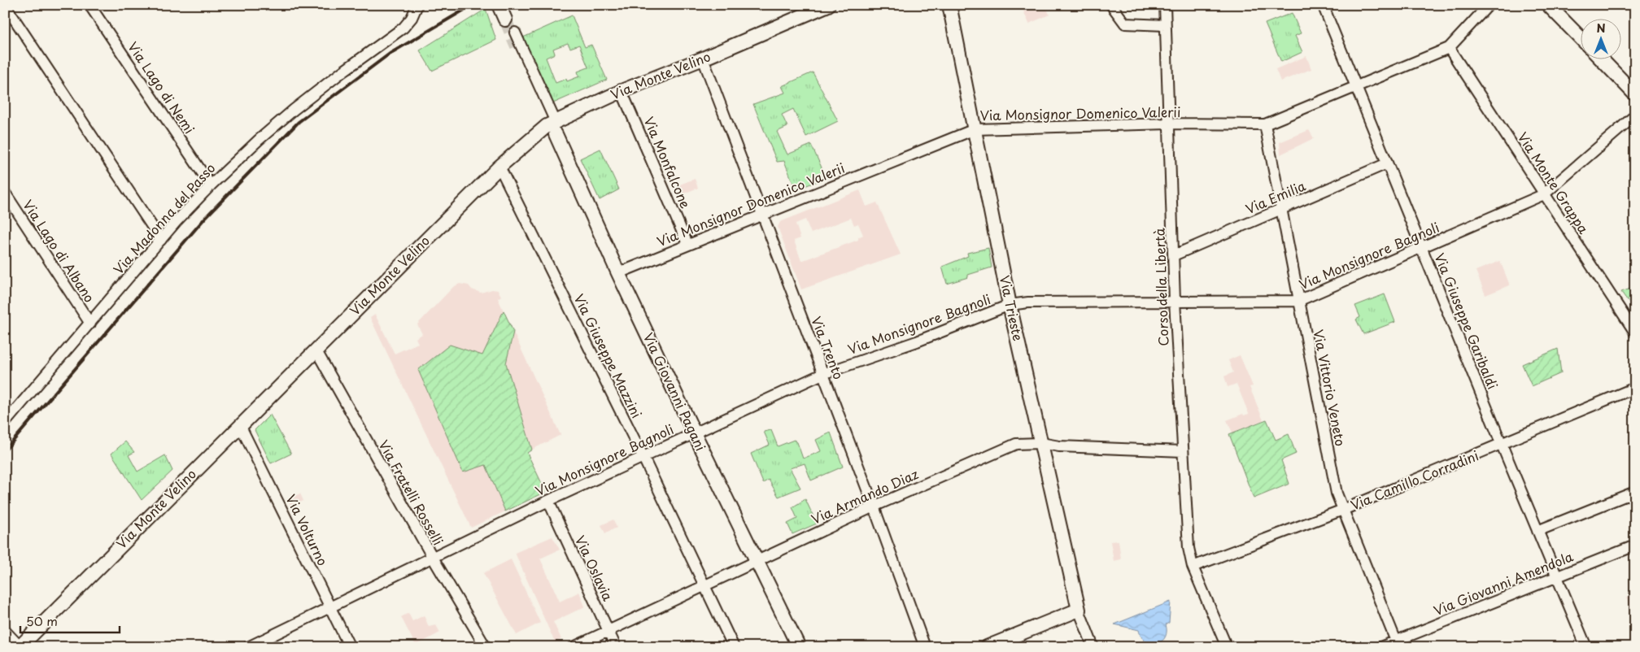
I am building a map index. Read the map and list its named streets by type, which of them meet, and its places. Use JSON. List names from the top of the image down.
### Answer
{
  "streets": {
    "street": [
      "Via Monte Velino",
      "Via Lago di Nemi",
      "Via Monsignor Domenico Valerii",
      "Via Monfalcone",
      "Via Monte Grappa",
      "Via Emilia",
      "Via Madonna del Passo",
      "Via Lago di Albano",
      "Via Monsignore Bagnoli",
      "Corso della Libertà",
      "Via Trieste",
      "Via Giuseppe Garibaldi",
      "Via Trento",
      "Via Giuseppe Mazzini",
      "Via Vittorio Veneto",
      "Via Giovanni Pagani",
      "Via Camillo Corradini",
      "Via Fratelli Rosselli",
      "Via Armando Diaz",
      "Via Volturno",
      "Via Oslavia",
      "Via Giovanni Amendola"
    ]
  },
  "crossings": [
    ["Via Monte Velino", "Via Monfalcone"],
    ["Via Monte Velino", "Via Trento"],
    ["Via Monte Velino", "Via Giuseppe Mazzini"],
    ["Via Monte Velino", "Via Giovanni Pagani"],
    ["Via Monte Velino", "Via Fratelli Rosselli"],
    ["Via Monte Velino", "Via Volturno"],
    ["Via Lago di Nemi", "Via Madonna del Passo"],
    ["Via Monsignor Domenico Valerii", "Via Monfalcone"],
    ["Via Monsignor Domenico Valerii", "Via Monte Grappa"],
    ["Via Monsignor Domenico Valerii", "Corso della Libertà"],
    ["Via Monsignor Domenico Valerii", "Via Trieste"],
    ["Via Monsignor Domenico Valerii", "Via Giuseppe Garibaldi"],
    ["Via Monsignor Domenico Valerii", "Via Trento"],
    ["Via Monsignor Domenico Valerii", "Via Vittorio Veneto"],
    ["Via Monsignor Domenico Valerii", "Via Giovanni Pagani"],
    ["Via Monte Grappa", "Via Monsignore Bagnoli"],
    ["Via Emilia", "Corso della Libertà"],
    ["Via Emilia", "Via Giuseppe Garibaldi"],
    ["Via Emilia", "Via Vittorio Veneto"],
    ["Via Madonna del Passo", "Via Lago di Albano"],
    ["Via Monsignore Bagnoli", "Corso della Libertà"],
    ["Via Monsignore Bagnoli", "Via Trieste"],
    ["Via Monsignore Bagnoli", "Via Giuseppe Garibaldi"],
    ["Via Monsignore Bagnoli", "Via Trento"],
    ["Via Monsignore Bagnoli", "Via Giuseppe Mazzini"],
    ["Via Monsignore Bagnoli", "Via Vittorio Veneto"],
    ["Via Monsignore Bagnoli", "Via Giovanni Pagani"],
    ["Via Monsignore Bagnoli", "Via Fratelli Rosselli"],
    ["Via Monsignore Bagnoli", "Via Volturno"],
    ["Via Monsignore Bagnoli", "Via Oslavia"],
    ["Corso della Libertà", "Via Camillo Corradini"],
    ["Corso della Libertà", "Via Armando Diaz"],
    ["Via Trieste", "Via Armando Diaz"],
    ["Via Giuseppe Garibaldi", "Via Camillo Corradini"],
    ["Via Giuseppe Garibaldi", "Via Giovanni Amendola"],
    ["Via Trento", "Via Armando Diaz"],
    ["Via Giuseppe Mazzini", "Via Armando Diaz"],
    ["Via Vittorio Veneto", "Via Camillo Corradini"],
    ["Via Vittorio Veneto", "Via Giovanni Amendola"],
    ["Via Giovanni Pagani", "Via Armando Diaz"],
    ["Via Armando Diaz", "Via Oslavia"]
  ],
  "scale_bar": "50 m",
  "north": "top"
}
